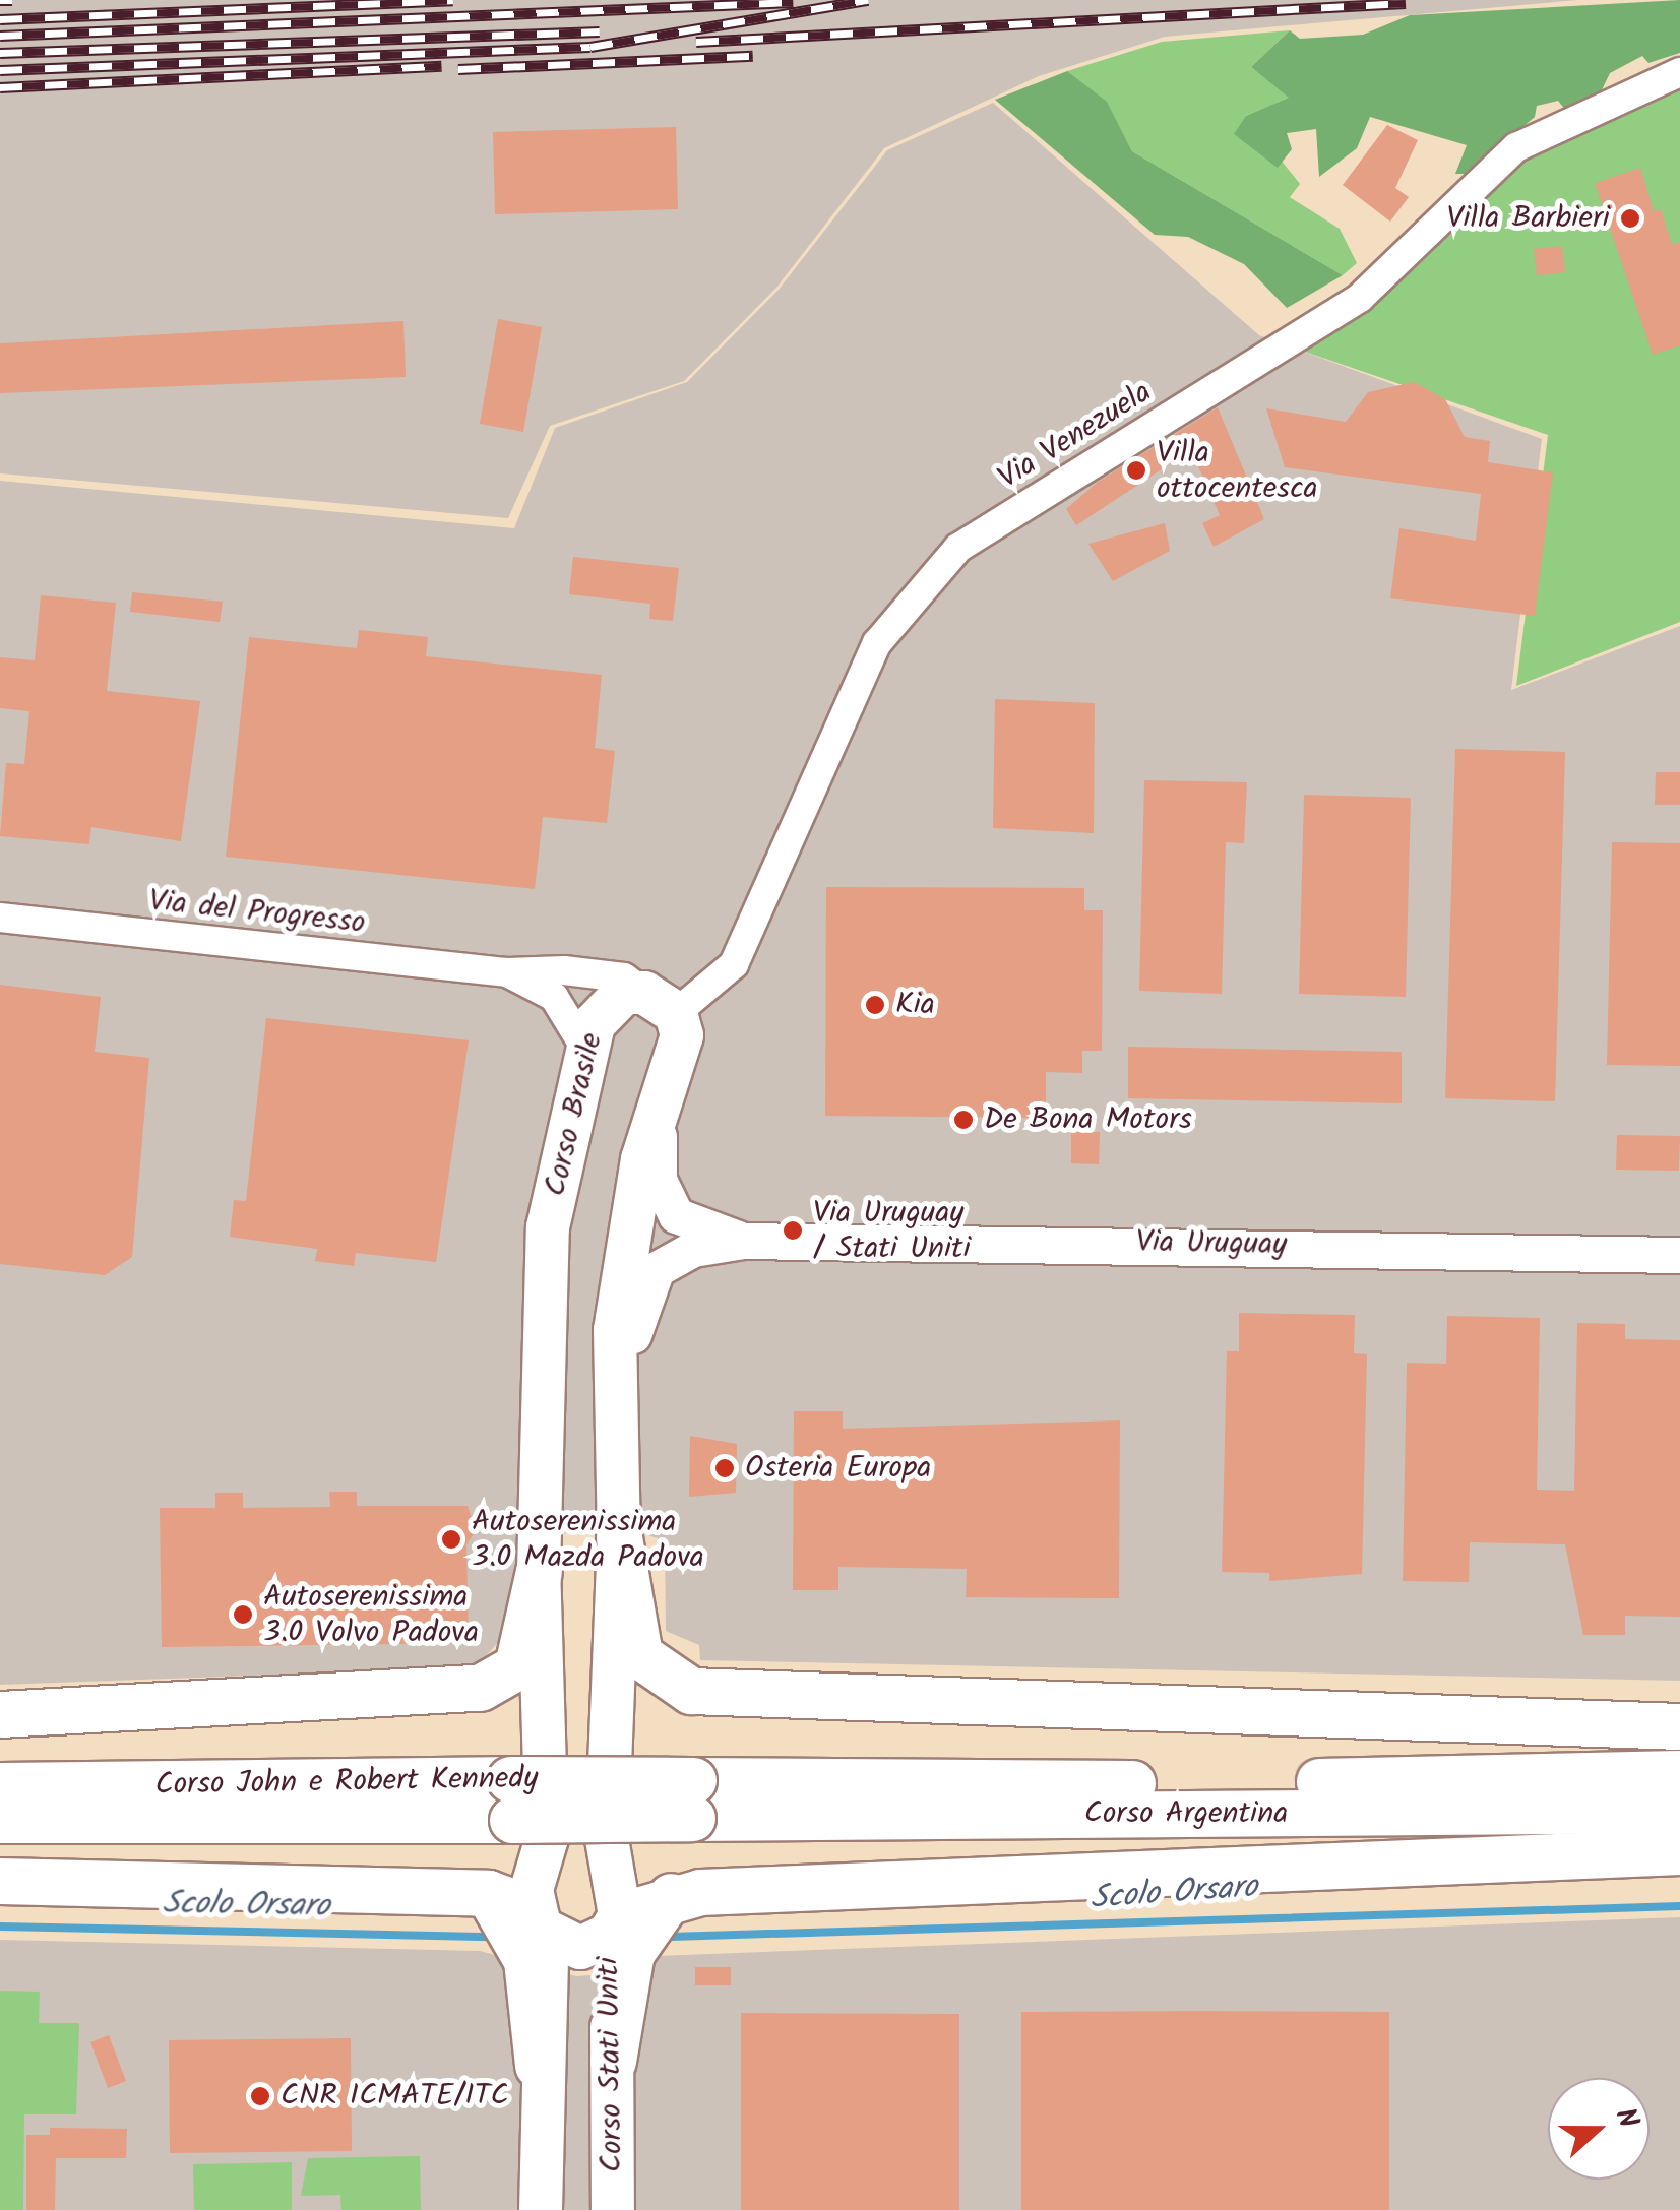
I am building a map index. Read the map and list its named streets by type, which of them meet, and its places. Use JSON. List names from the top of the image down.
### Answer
{
  "streets": {
    "highway": ["Corso John e Robert Kennedy", "Corso Argentina"],
    "main road": ["Corso Brasile", "Corso Stati Uniti"],
    "street": ["Via Venezuela", "Via del Progresso", "Via Uruguay"]
  },
  "crossings": [
    ["Via Venezuela", "Via del Progresso"],
    ["Via Venezuela", "Corso Brasile"],
    ["Via del Progresso", "Corso Brasile"],
    ["Corso Brasile", "Corso John e Robert Kennedy"],
    ["Corso Brasile", "Corso Stati Uniti"],
    ["Corso John e Robert Kennedy", "Corso Argentina"],
    ["Corso John e Robert Kennedy", "Corso Stati Uniti"]
  ],
  "water": ["Scolo Orsaro"],
  "places": [
    "Villa Barbieri",
    "Villa ottocentesca",
    "Kia",
    "De Bona Motors",
    "Via Uruguay / Stati Uniti",
    "Osteria Europa",
    "Autoserenissima 3.0 Mazda Padova",
    "Autoserenissima 3.0 Volvo Padova",
    "CNR ICMATE/ITC"
  ],
  "north": "right"
}
